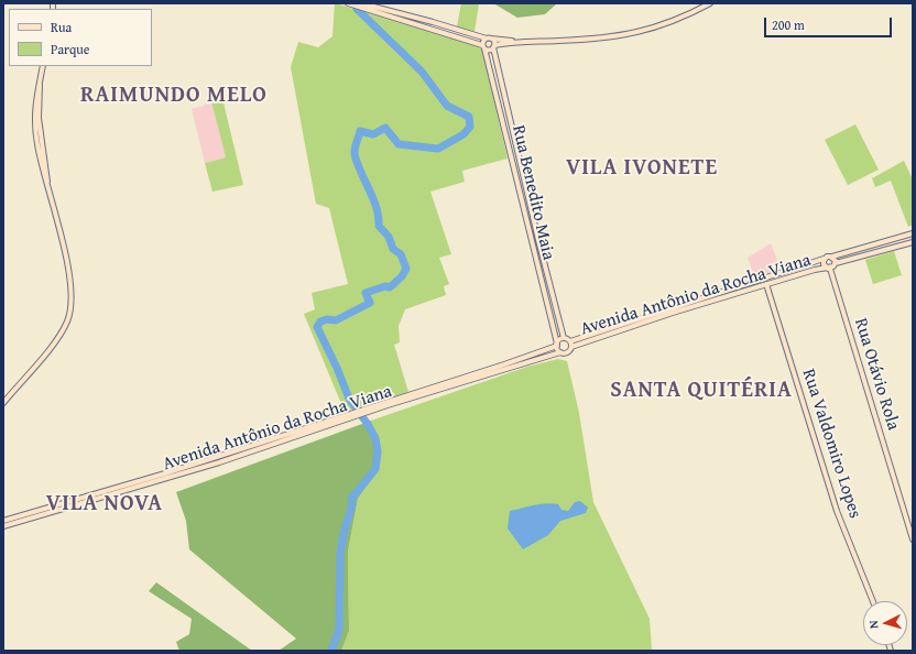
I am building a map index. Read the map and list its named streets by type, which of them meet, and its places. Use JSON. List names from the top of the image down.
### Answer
{
  "streets": {
    "street": [
      "Rua Benedito Maia",
      "Avenida Antônio da Rocha Viana",
      "Rua Otávio Rola",
      "Rua Valdomiro Lopes"
    ]
  },
  "crossings": [
    ["Rua Benedito Maia", "Avenida Antônio da Rocha Viana"],
    ["Avenida Antônio da Rocha Viana", "Rua Otávio Rola"],
    ["Avenida Antônio da Rocha Viana", "Rua Valdomiro Lopes"]
  ],
  "districts": [
    "RAIMUNDO MELO",
    "VILA IVONETE",
    "SANTA QUITÉRIA",
    "VILA NOVA"
  ],
  "legend": ["Rua", "Parque"],
  "scale_bar": "200 m",
  "north": "left"
}
